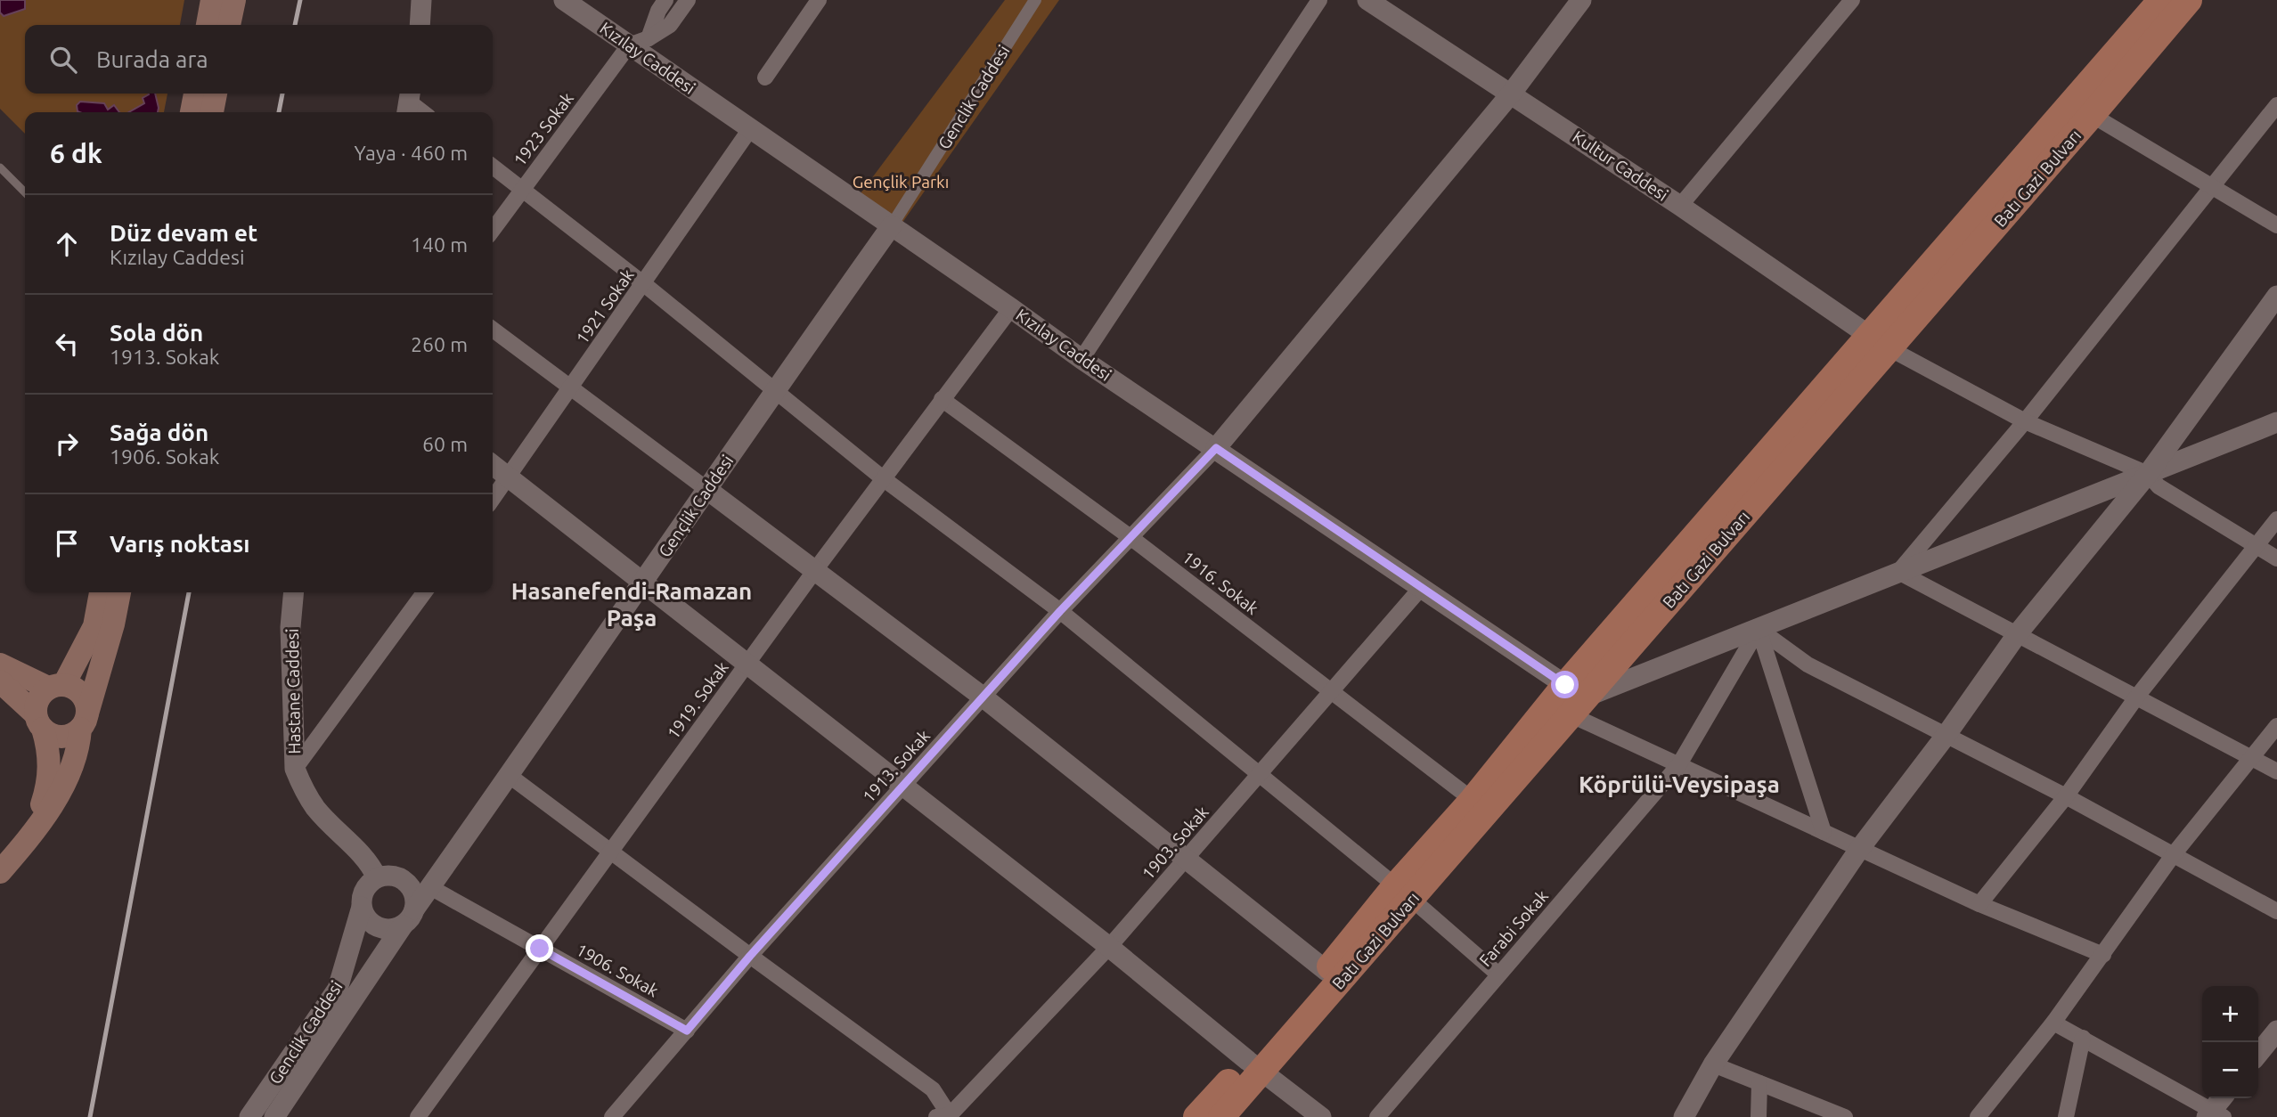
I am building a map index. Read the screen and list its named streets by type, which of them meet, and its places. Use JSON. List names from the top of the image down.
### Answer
{
  "streets": {
    "main road": ["Batı Gazi Bulvarı"],
    "street": [
      "Kızılay Caddesi",
      "Genclik Caddesi",
      "1923 Sokak",
      "Kultur Caddesi",
      "1921 Sokak",
      "Gençlik Caddesi",
      "1916. Sokak",
      "Hastane Caddesi",
      "1919. Sokak",
      "1913. Sokak",
      "1903. Sokak",
      "Farabi Sokak",
      "1906. Sokak"
    ]
  },
  "crossings": [
    ["Kızılay Caddesi", "Genclik Caddesi"],
    ["Kızılay Caddesi", "1923 Sokak"],
    ["Kızılay Caddesi", "Batı Gazi Bulvarı"],
    ["Kızılay Caddesi", "1921 Sokak"],
    ["Kızılay Caddesi", "Gençlik Caddesi"],
    ["Kızılay Caddesi", "1919. Sokak"],
    ["Kızılay Caddesi", "1913. Sokak"],
    ["Kızılay Caddesi", "1903. Sokak"],
    ["Genclik Caddesi", "Gençlik Caddesi"],
    ["Genclik Caddesi", "Hastane Caddesi"],
    ["Kultur Caddesi", "Batı Gazi Bulvarı"],
    ["Batı Gazi Bulvarı", "1916. Sokak"],
    ["Gençlik Caddesi", "Hastane Caddesi"],
    ["Gençlik Caddesi", "1906. Sokak"],
    ["1916. Sokak", "1919. Sokak"],
    ["1916. Sokak", "1913. Sokak"],
    ["1916. Sokak", "1903. Sokak"],
    ["1919. Sokak", "1906. Sokak"],
    ["1913. Sokak", "1906. Sokak"]
  ],
  "districts": ["Hasanefendi-Ramazan Paşa", "Köprülü-Veysipaşa"],
  "parks": ["Gençlik Parkı"],
  "page": {
    "search": "Burada ara",
    "heading": ["6 dk", "Yaya · 460 m"],
    "list": [
      ["Düz devam et", "Kızılay Caddesi", "140 m"],
      ["Sola dön", "1913. Sokak", "260 m"],
      ["Sağa dön", "1906. Sokak", "60 m"],
      "Varış noktası"
    ],
    "map_buttons": ["+", "−"]
  }
}
